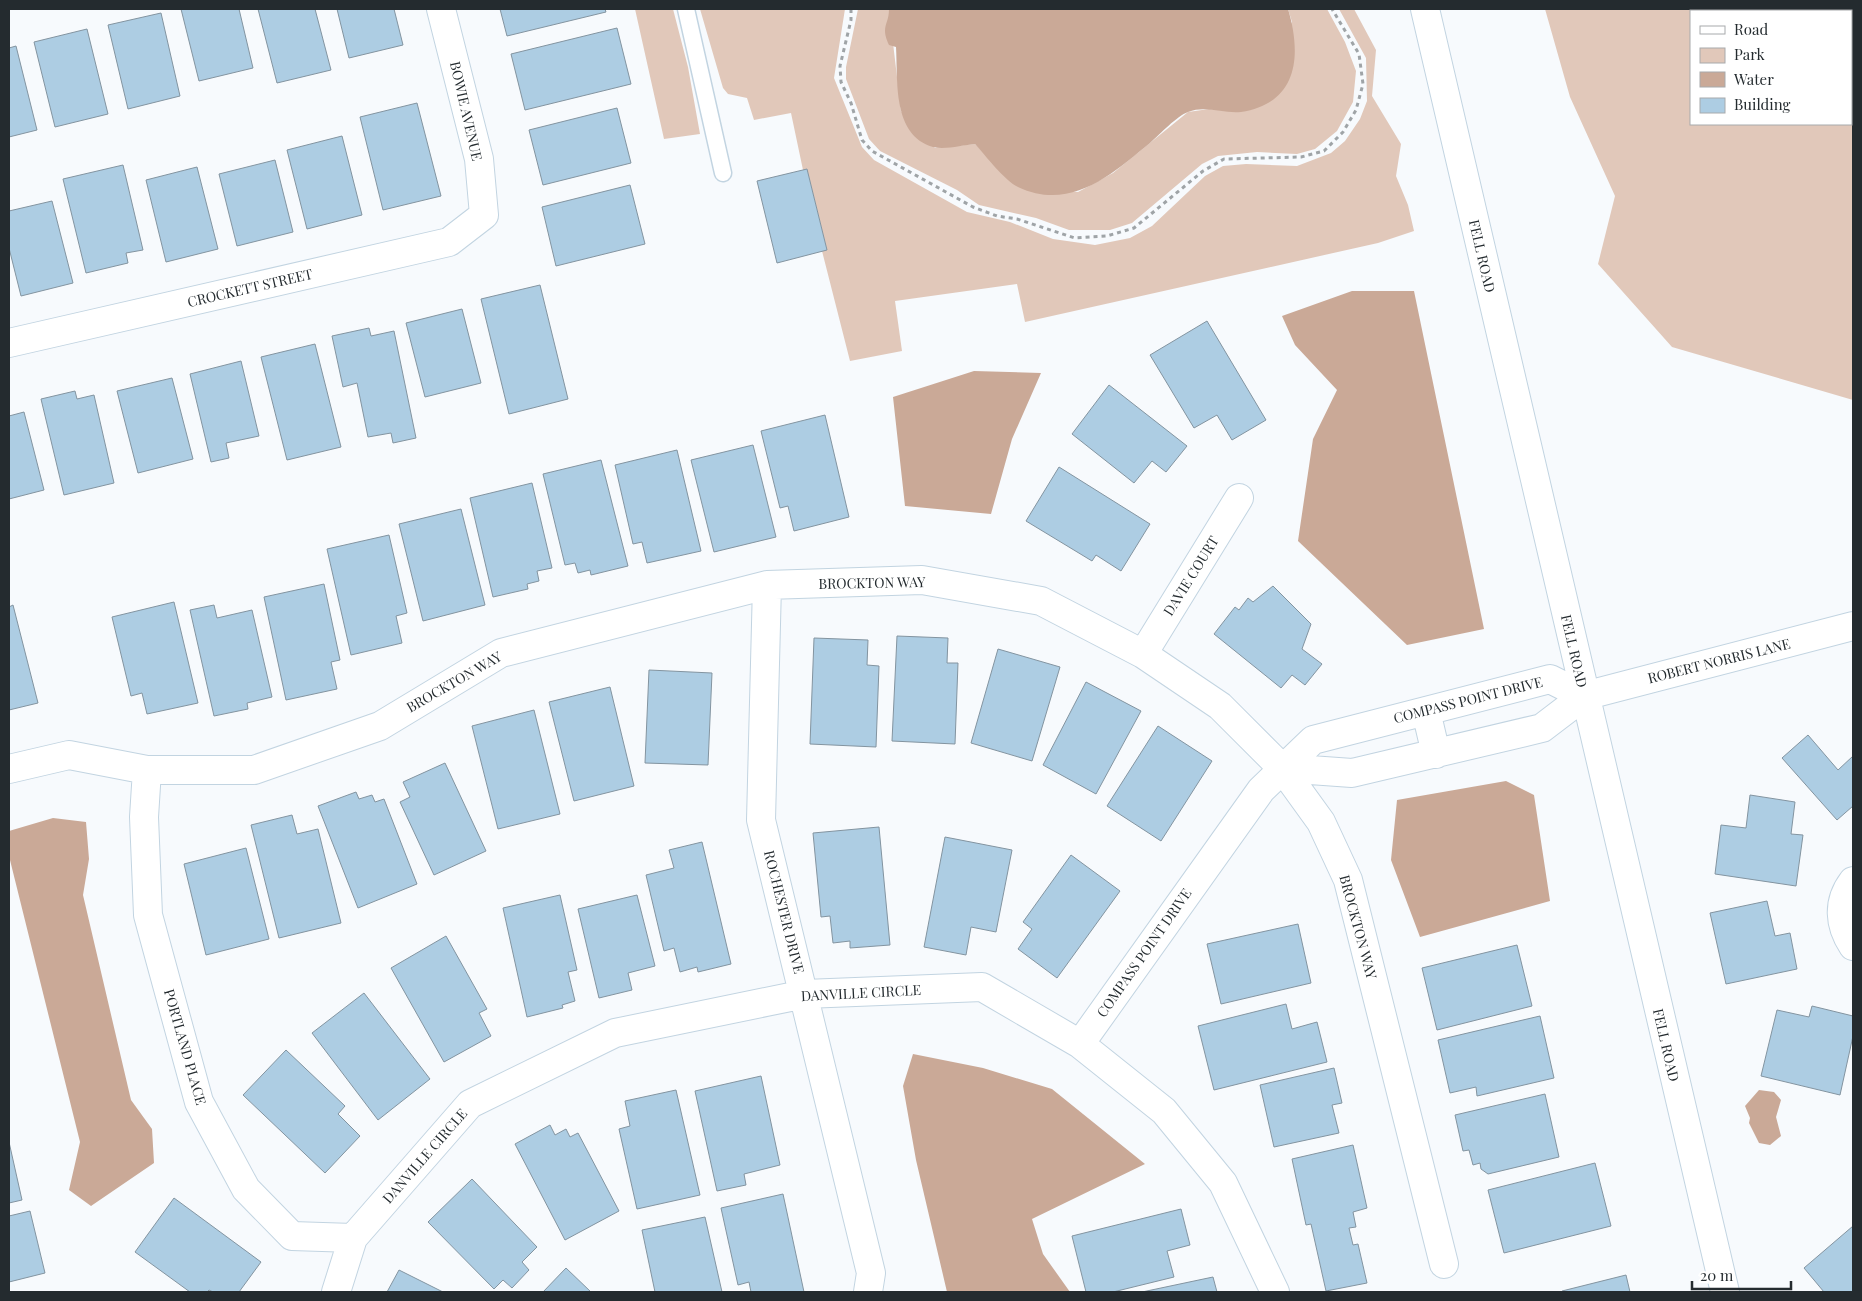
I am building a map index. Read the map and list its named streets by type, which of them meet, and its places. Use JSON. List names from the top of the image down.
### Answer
{
  "streets": {
    "street": [
      "BOWIE AVENUE",
      "FELL ROAD",
      "CROCKETT STREET",
      "DAVIE COURT",
      "BROCKTON WAY",
      "ROBERT NORRIS LANE",
      "COMPASS POINT DRIVE",
      "ROCHESTER DRIVE",
      "DANVILLE CIRCLE",
      "PORTLAND PLACE"
    ]
  },
  "crossings": [
    ["BOWIE AVENUE", "CROCKETT STREET"],
    ["FELL ROAD", "ROBERT NORRIS LANE"],
    ["FELL ROAD", "COMPASS POINT DRIVE"],
    ["DAVIE COURT", "BROCKTON WAY"],
    ["BROCKTON WAY", "COMPASS POINT DRIVE"],
    ["BROCKTON WAY", "ROCHESTER DRIVE"],
    ["BROCKTON WAY", "PORTLAND PLACE"],
    ["ROBERT NORRIS LANE", "COMPASS POINT DRIVE"],
    ["COMPASS POINT DRIVE", "DANVILLE CIRCLE"],
    ["ROCHESTER DRIVE", "DANVILLE CIRCLE"],
    ["DANVILLE CIRCLE", "PORTLAND PLACE"]
  ],
  "legend": [
    "Road",
    "Park",
    "Water",
    "Building"
  ],
  "scale_bar": "20 m"
}
